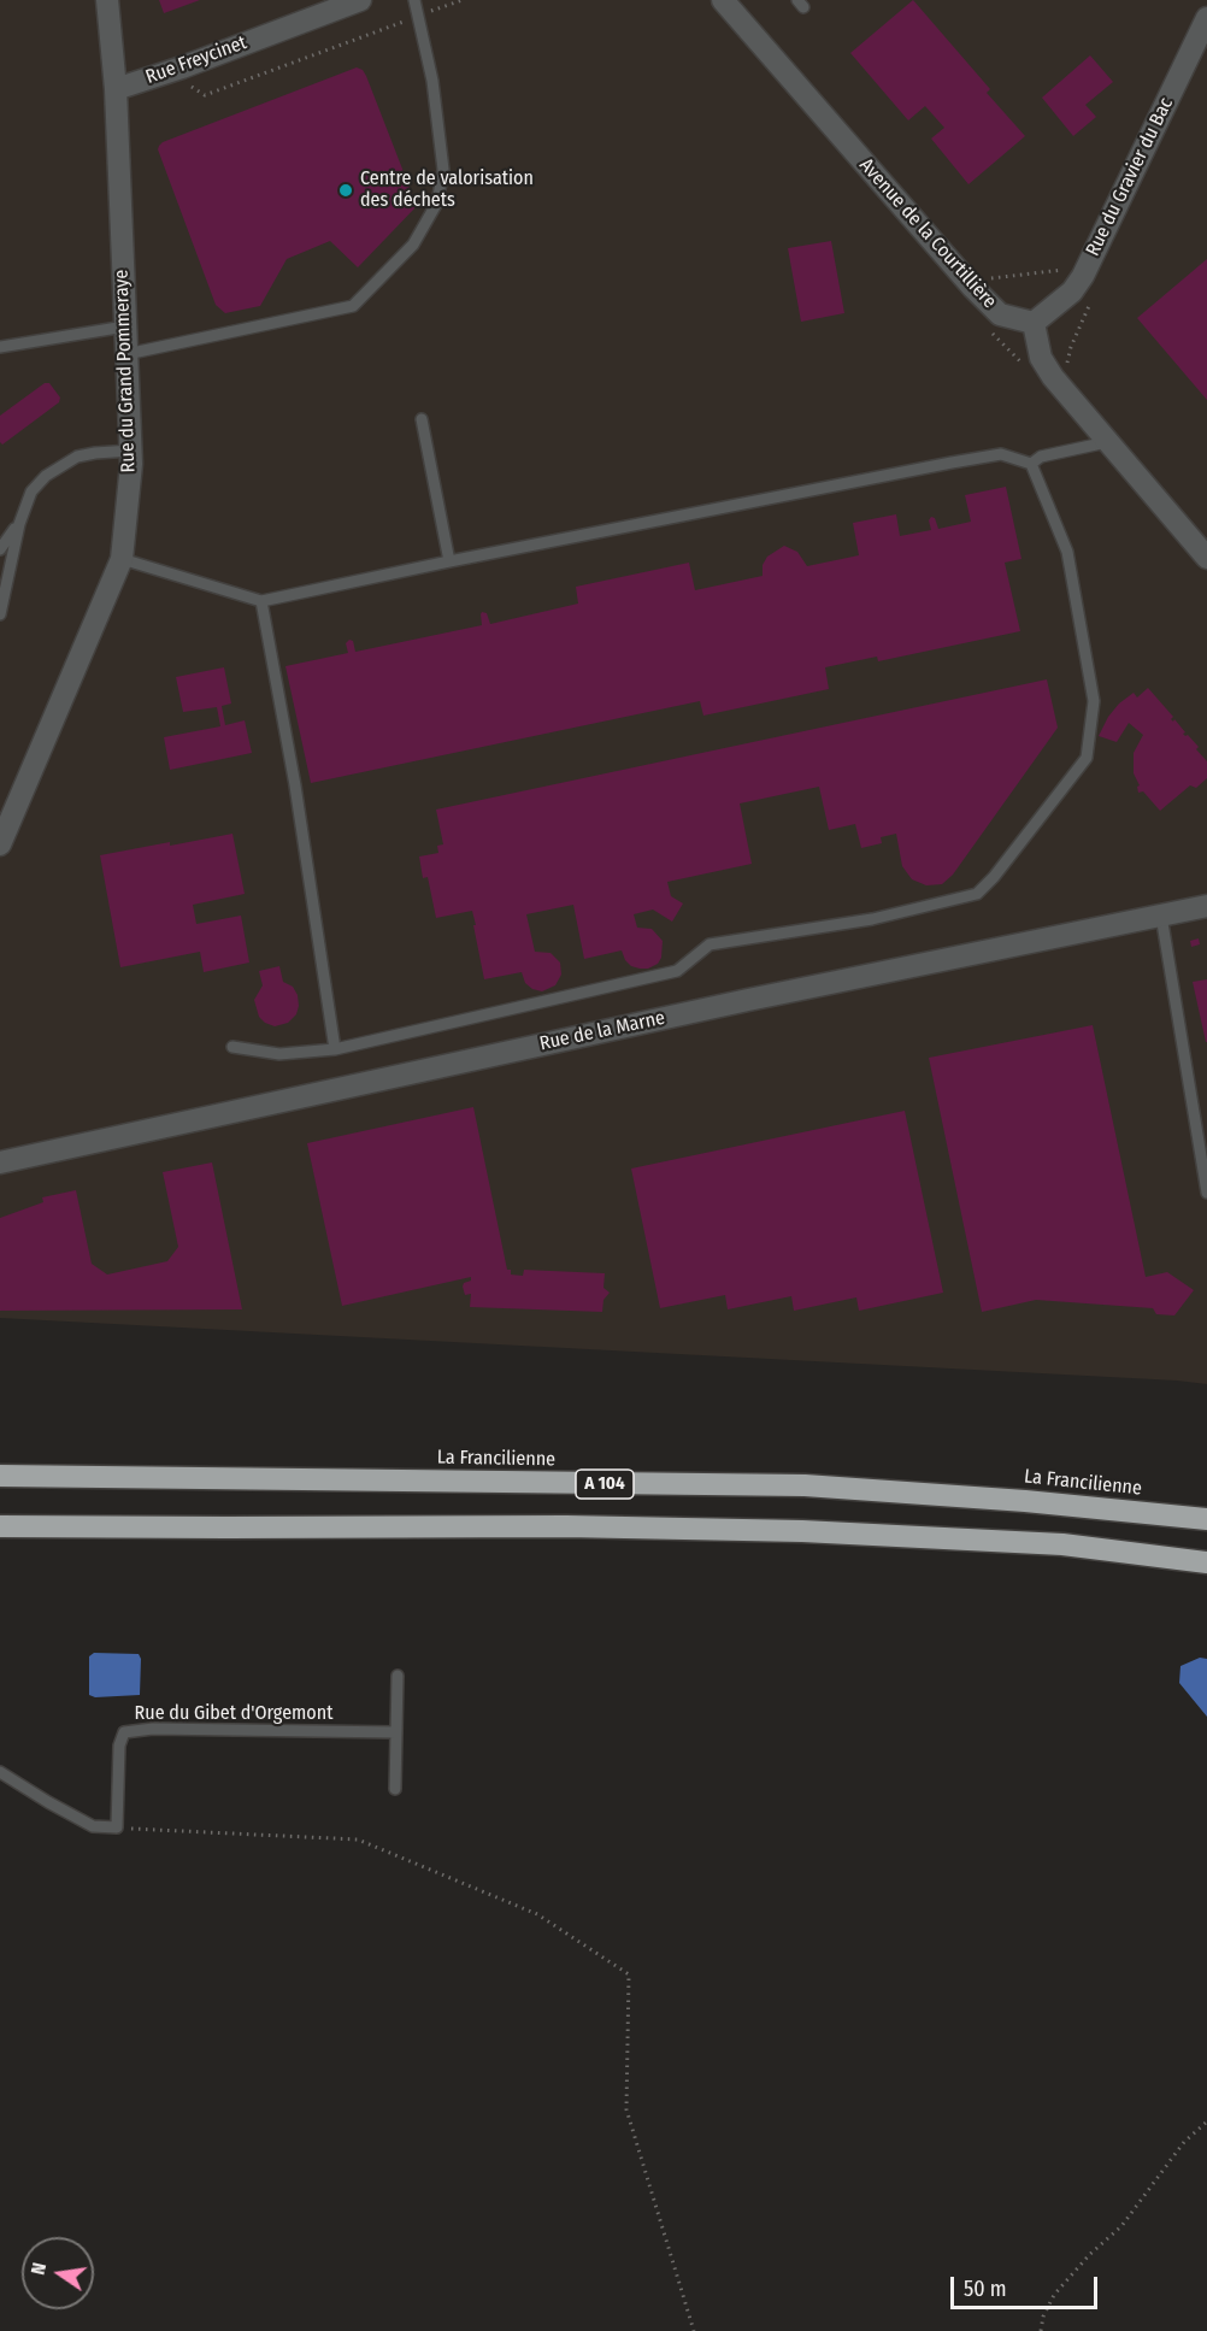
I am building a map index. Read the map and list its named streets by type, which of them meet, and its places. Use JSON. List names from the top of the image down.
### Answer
{
  "streets": {
    "highway": ["La Francilienne", "A 104"],
    "street": [
      "Rue Freycinet",
      "Rue du Gravier du Bac",
      "Avenue de la Courtillière",
      "Rue du Grand Pommeraye",
      "Rue de la Marne"
    ],
    "lane": ["Rue du Gibet d'Orgemont"]
  },
  "crossings": [
    ["Rue Freycinet", "Rue du Grand Pommeraye"],
    ["Rue du Gravier du Bac", "Avenue de la Courtillière"]
  ],
  "places": ["Centre de valorisation des déchets"],
  "scale_bar": "50 m",
  "north": "left"
}
